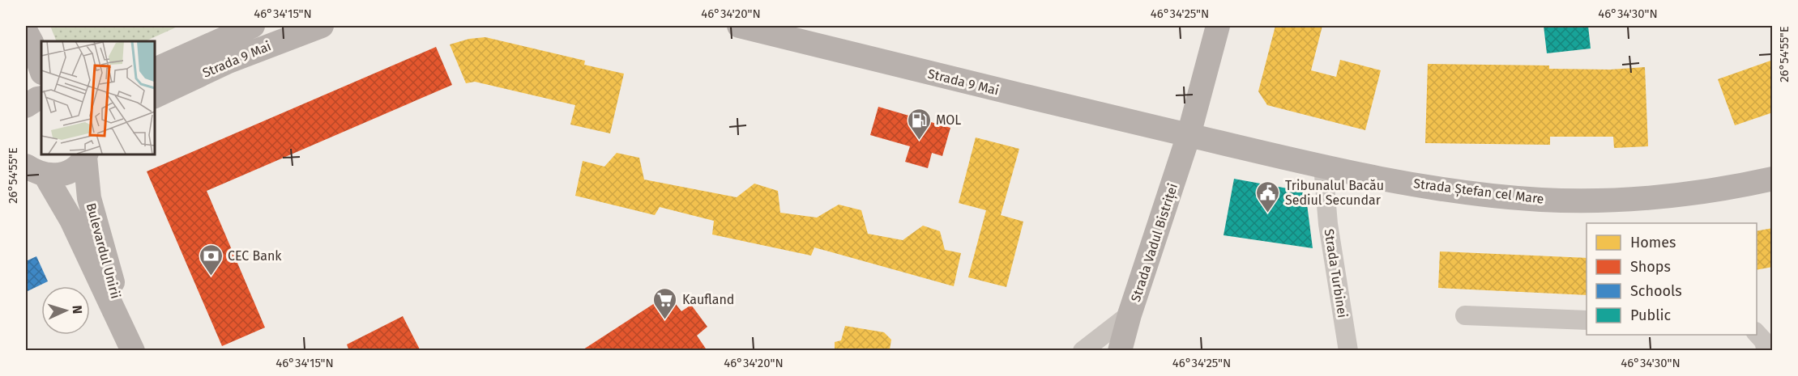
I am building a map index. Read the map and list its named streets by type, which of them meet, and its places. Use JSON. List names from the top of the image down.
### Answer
{
  "streets": {
    "main road": [
      "Strada 9 Mai",
      "Strada Ștefan cel Mare",
      "Strada Vadul Bistriței",
      "Bulevardul Unirii"
    ],
    "street": ["Strada Turbinei"]
  },
  "crossings": [
    ["Strada 9 Mai", "Strada Ștefan cel Mare"],
    ["Strada 9 Mai", "Strada Vadul Bistriței"],
    ["Strada Ștefan cel Mare", "Strada Vadul Bistriței"],
    ["Strada Ștefan cel Mare", "Strada Turbinei"]
  ],
  "places": {
    "fuel station": ["MOL"],
    "public building": ["Tribunalul Bacău Sediul Secundar"],
    "bank": ["CEC Bank"],
    "supermarket": ["Kaufland"]
  },
  "legend": [
    "Homes",
    "Shops",
    "Schools",
    "Public"
  ],
  "north": "right",
  "coordinates": [
    "46°34'15\"N",
    "46°34'20\"N",
    "46°34'25\"N",
    "46°34'30\"N",
    "26°54'55\"E"
  ]
}
